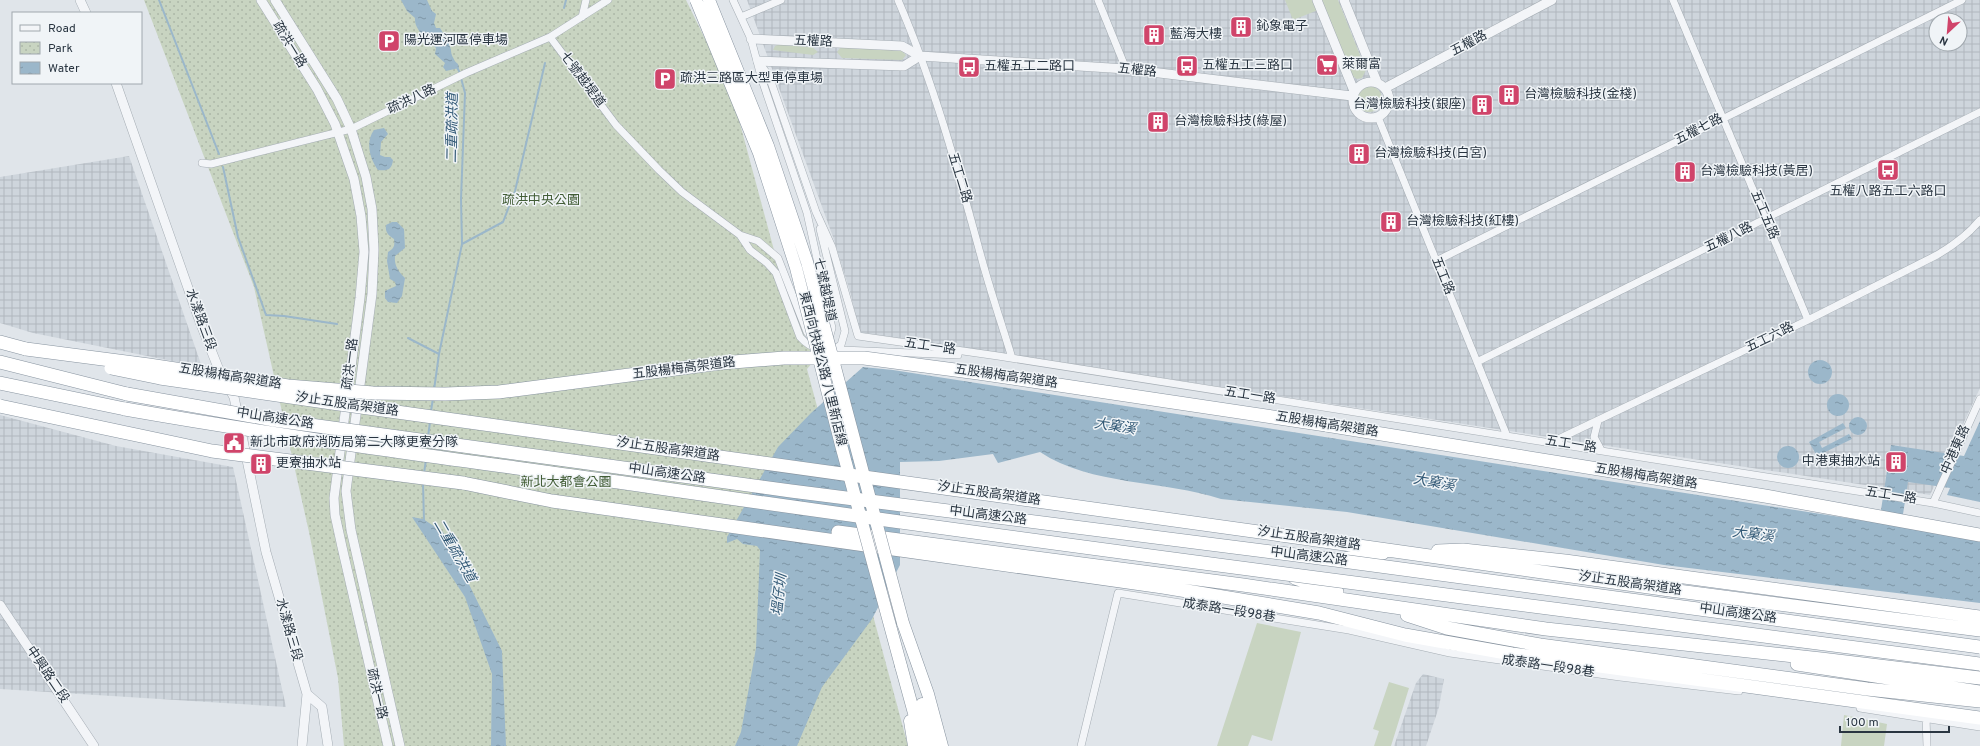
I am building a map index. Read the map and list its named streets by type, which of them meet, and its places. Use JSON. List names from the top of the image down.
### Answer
{
  "streets": {
    "highway": [
      "五股楊梅高架道路",
      "東西向快速公路 八里新店線",
      "汐止五股高架道路",
      "中山高速公路"
    ],
    "street": [
      "五權路",
      "疏洪一路",
      "七號越堤道",
      "疏洪八路",
      "五權七路",
      "五工二路",
      "五工五路",
      "五權八路",
      "五工路",
      "水漾路三段",
      "五工六路",
      "五工一路",
      "中港東路",
      "成泰路一段98巷",
      "中興路二段"
    ]
  },
  "crossings": [
    ["五權路", "五工二路"],
    ["五權路", "五工路"],
    ["五權路", "五工一路"],
    ["疏洪一路", "疏洪八路"],
    ["七號越堤道", "疏洪八路"],
    ["七號越堤道", "五工一路"],
    ["五權七路", "五工五路"],
    ["五權七路", "五工路"],
    ["五工二路", "五工一路"],
    ["五工五路", "五權八路"],
    ["五工五路", "五工六路"],
    ["五權八路", "五工路"],
    ["五工路", "五工一路"],
    ["五工六路", "五工一路"],
    ["五工一路", "中港東路"],
    ["五股楊梅高架道路", "汐止五股高架道路"]
  ],
  "water": ["二重疏洪道", "大窠溪", "塭仔圳"],
  "parks": ["疏洪中央公園", "新北大都會公園"],
  "places": {
    "building": [
      "鈊象電子",
      "藍海大樓",
      "台灣檢驗科技(金棧)",
      "台灣檢驗科技(銀座)",
      "台灣檢驗科技(綠屋)",
      "台灣檢驗科技(白宮)",
      "台灣檢驗科技(黃居)",
      "台灣檢驗科技(紅樓)",
      "中港東抽水站",
      "更寮抽水站"
    ],
    "parking": ["陽光運河區停車場", "疏洪三路區大型車停車場"],
    "supermarket": ["萊爾富"],
    "bus stop": ["五權五工三路口", "五權五工二路口", "五權八路五工六路口"],
    "public building": ["新北市政府消防局第二大隊更寮分隊"]
  },
  "legend": ["Road", "Park", "Water"],
  "scale_bar": "100 m",
  "north": "bottom left"
}
